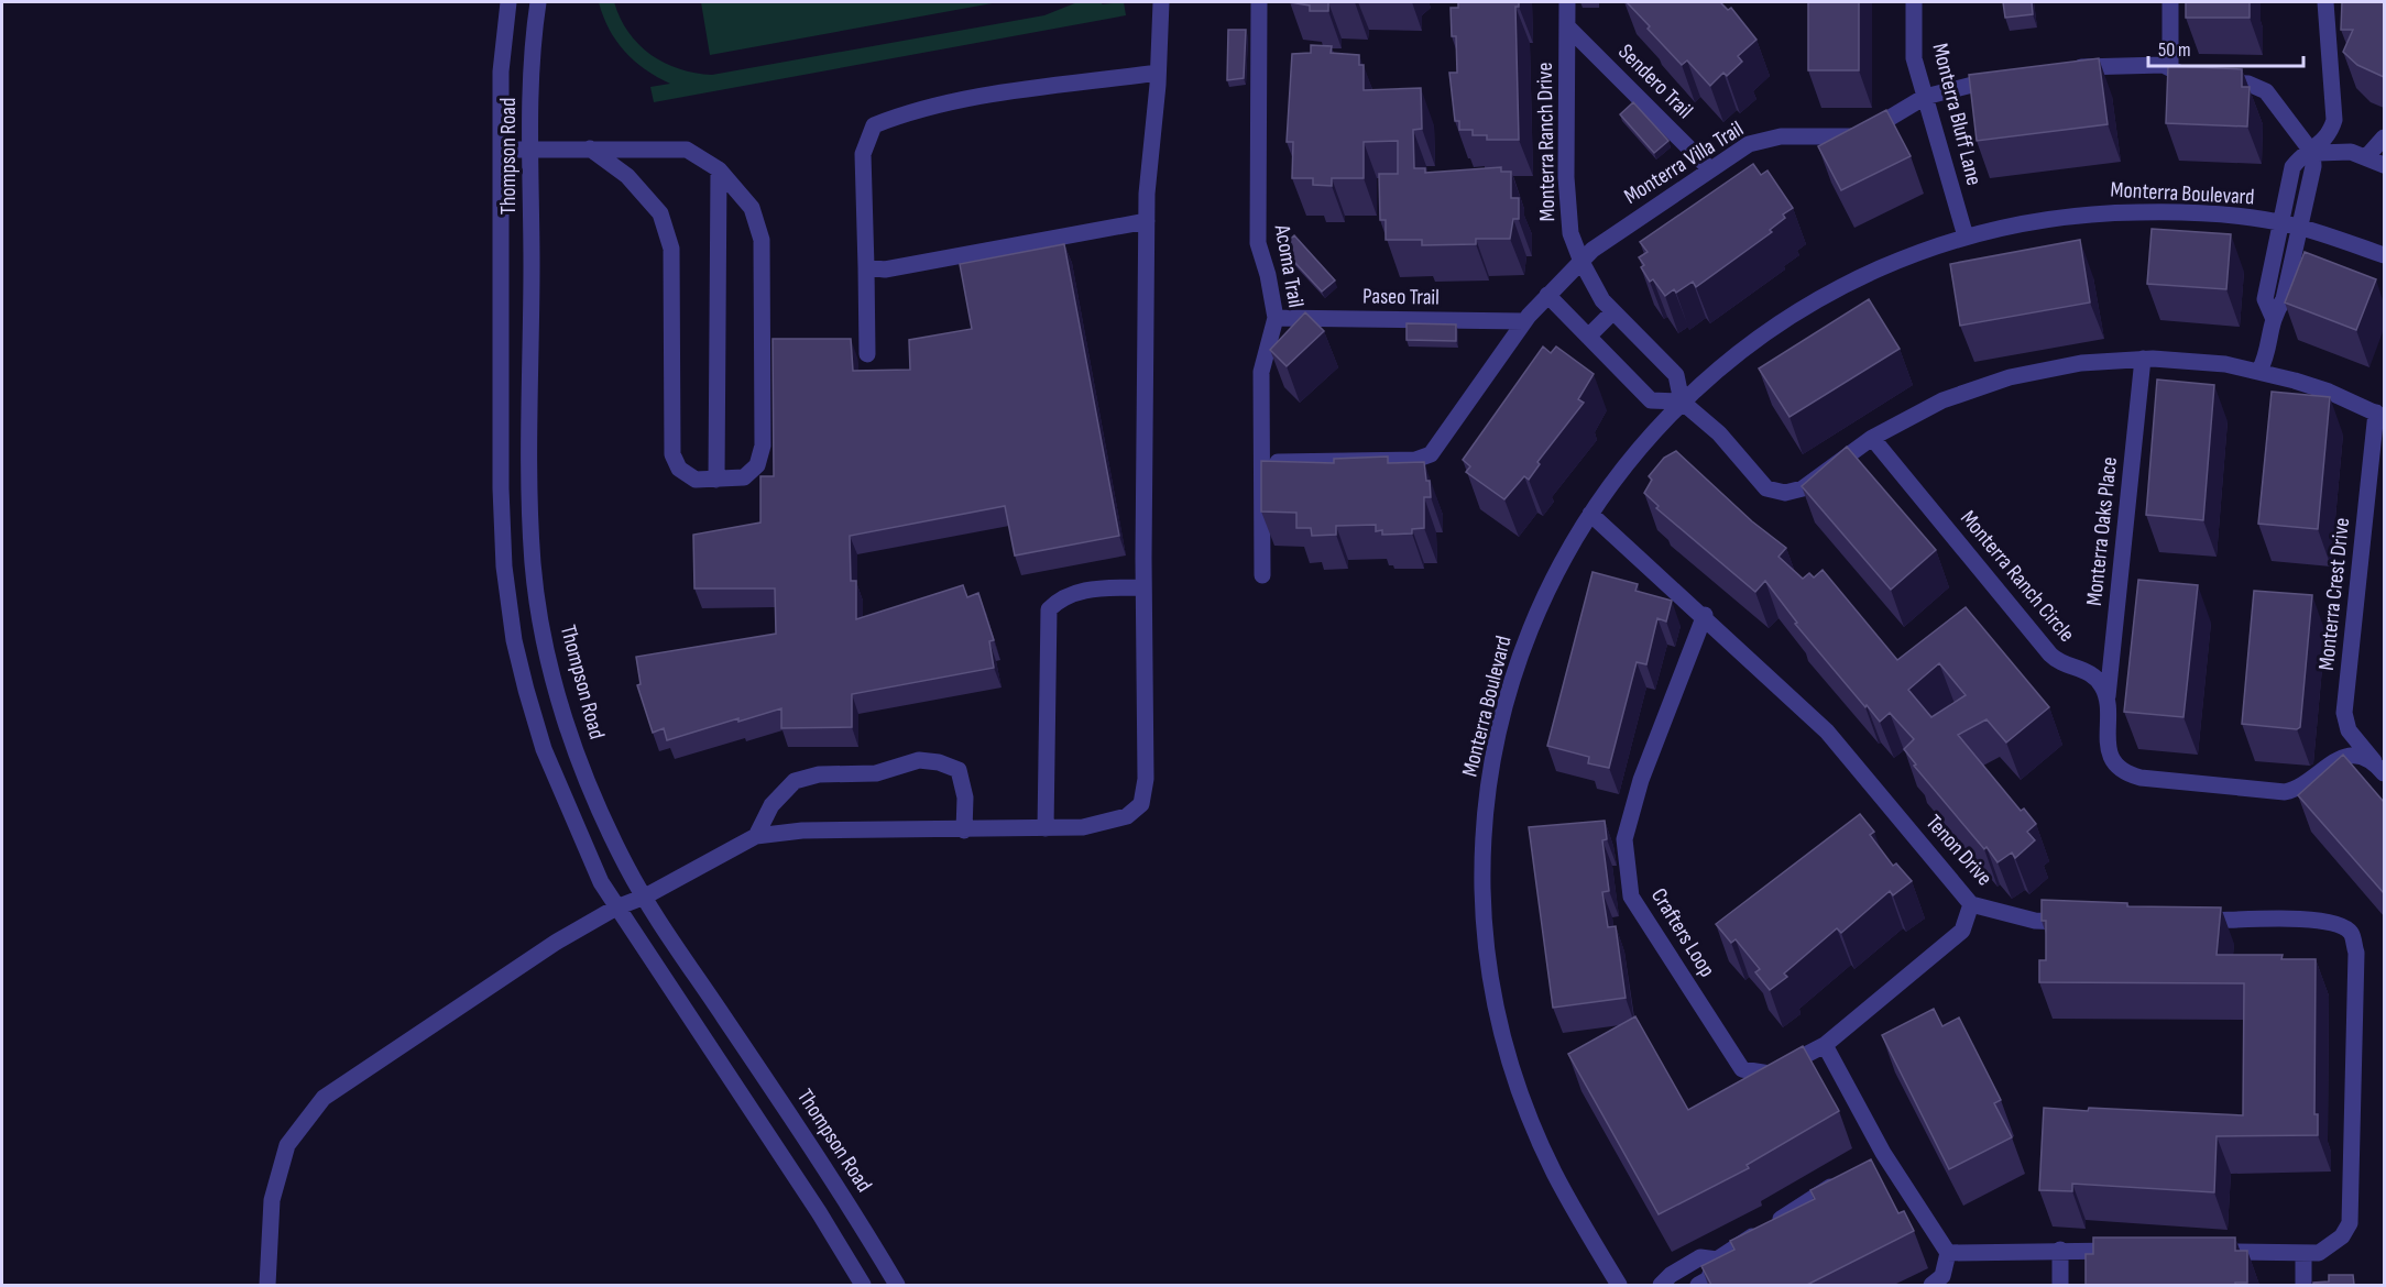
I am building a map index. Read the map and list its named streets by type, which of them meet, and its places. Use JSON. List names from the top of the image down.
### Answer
{
  "streets": {
    "street": [
      "Sendero Trail",
      "Monterra Bluff Lane",
      "Monterra Ranch Drive",
      "Thompson Road",
      "Monterra Villa Trail",
      "Monterra Boulevard",
      "Acoma Trail",
      "Paseo Trail",
      "Monterra Oaks Place",
      "Monterra Ranch Circle",
      "Monterra Crest Drive",
      "Tenon Drive",
      "Crafters Loop"
    ]
  },
  "crossings": [
    ["Sendero Trail", "Monterra Ranch Drive"],
    ["Sendero Trail", "Monterra Villa Trail"],
    ["Monterra Bluff Lane", "Monterra Villa Trail"],
    ["Monterra Bluff Lane", "Monterra Boulevard"],
    ["Monterra Ranch Drive", "Monterra Villa Trail"],
    ["Monterra Ranch Drive", "Monterra Boulevard"],
    ["Monterra Villa Trail", "Acoma Trail"],
    ["Monterra Villa Trail", "Paseo Trail"],
    ["Monterra Boulevard", "Tenon Drive"],
    ["Acoma Trail", "Paseo Trail"],
    ["Monterra Oaks Place", "Monterra Ranch Circle"],
    ["Monterra Ranch Circle", "Monterra Crest Drive"],
    ["Tenon Drive", "Crafters Loop"]
  ],
  "scale_bar": "50 m"
}
